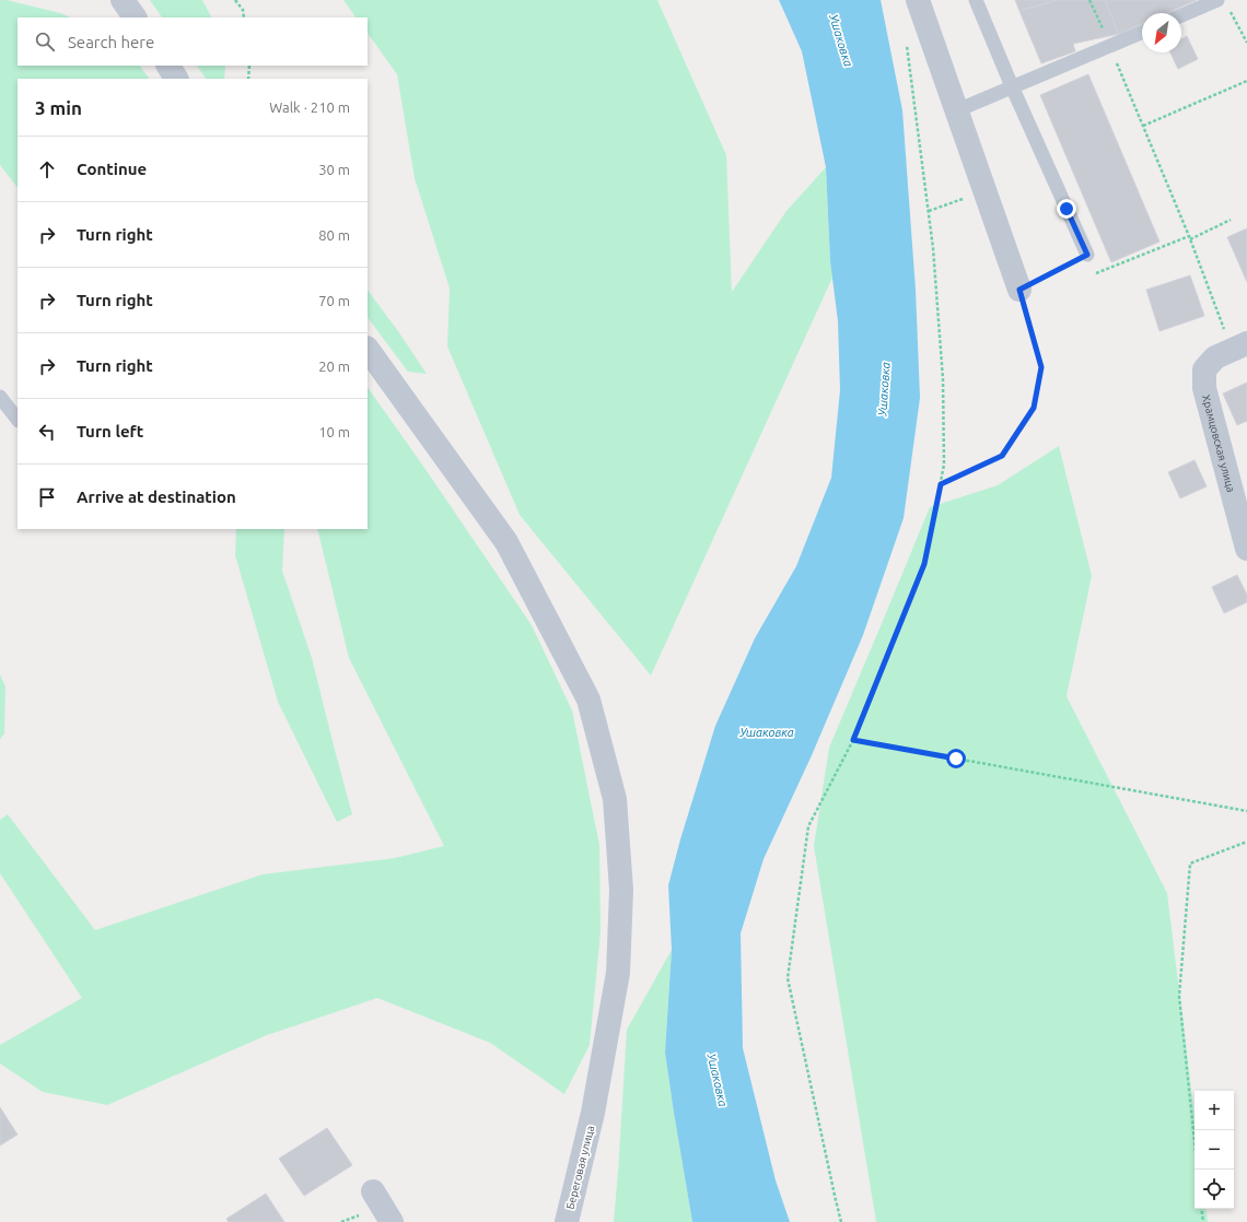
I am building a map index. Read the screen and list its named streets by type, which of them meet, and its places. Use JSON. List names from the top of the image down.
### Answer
{
  "streets": {
    "street": ["Храмцовская улица", "Береговая улица"]
  },
  "water": ["Ушаковка"],
  "north": "bottom left",
  "page": {
    "search": "Search here",
    "heading": ["3 min", "Walk · 210 m"],
    "list": [
      ["Continue", "30 m"],
      ["Turn right", "80 m"],
      ["Turn right", "70 m"],
      ["Turn right", "20 m"],
      ["Turn left", "10 m"],
      "Arrive at destination"
    ],
    "map_buttons": ["+", "−"]
  }
}
